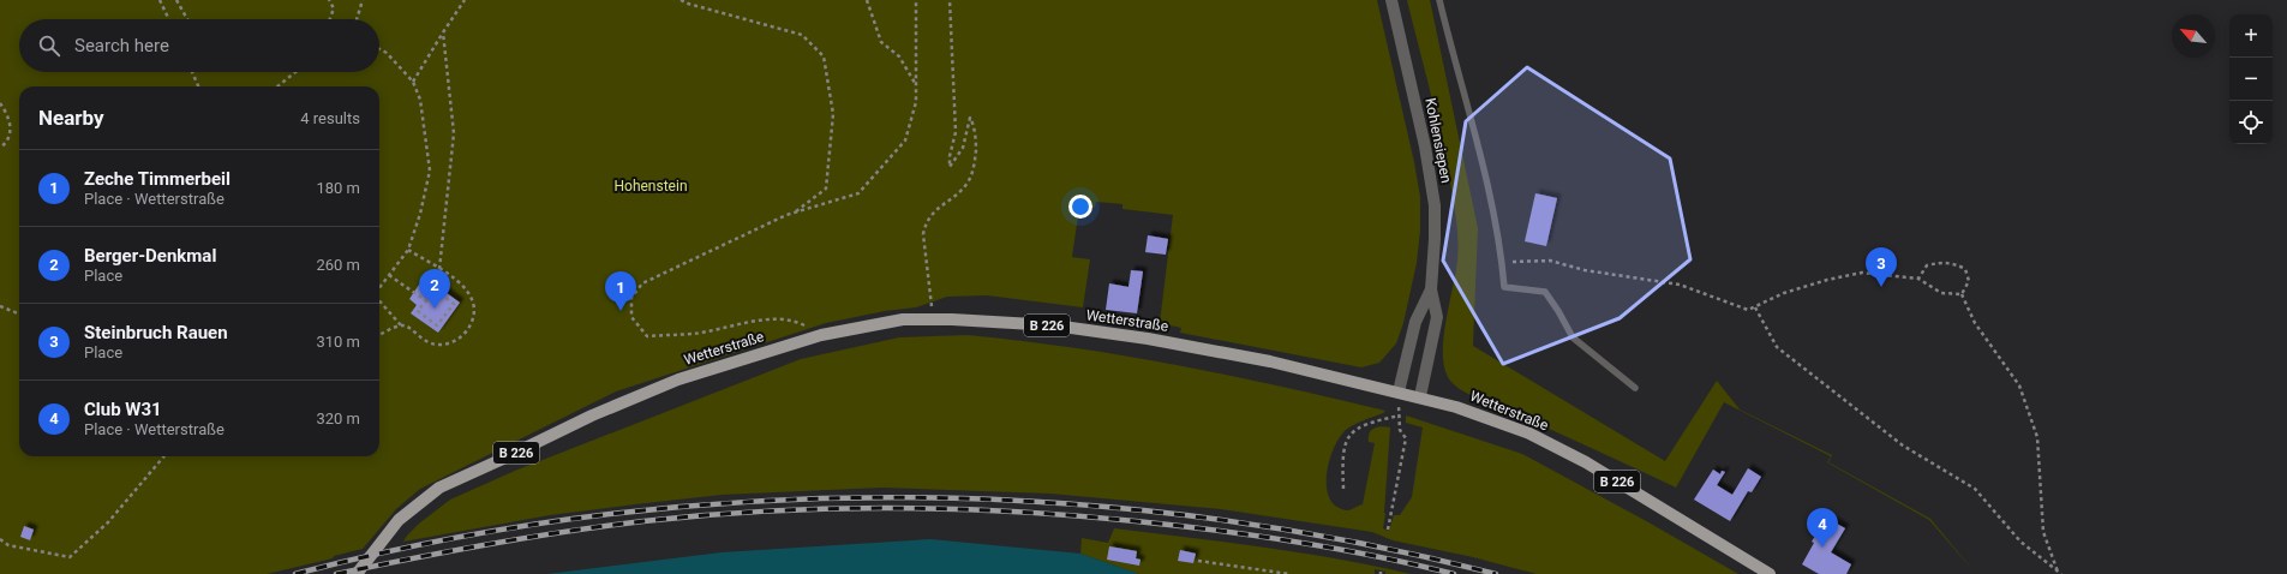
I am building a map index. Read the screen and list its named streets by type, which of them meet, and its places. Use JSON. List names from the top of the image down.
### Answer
{
  "streets": {
    "main road": ["Wetterstraße", "B 226"],
    "street": ["Kohlensiepen"]
  },
  "crossings": [
    ["Kohlensiepen", "Wetterstraße"]
  ],
  "parks": ["Hohenstein"],
  "north": "top left",
  "page": {
    "map_buttons": ["+", "−"],
    "search": "Search here",
    "heading": ["Nearby", "4 results"],
    "list": [
      {
        "mark": "1",
        "name": "Zeche Timmerbeil",
        "note": "Place · Wetterstraße",
        "value": "180 m"
      },
      {
        "mark": "2",
        "name": "Berger-Denkmal",
        "note": "Place",
        "value": "260 m"
      },
      {
        "mark": "3",
        "name": "Steinbruch Rauen",
        "note": "Place",
        "value": "310 m"
      },
      {
        "mark": "4",
        "name": "Club W31",
        "note": "Place · Wetterstraße",
        "value": "320 m"
      }
    ],
    "pins": [
      "3",
      "2",
      "1",
      "4"
    ]
  }
}
